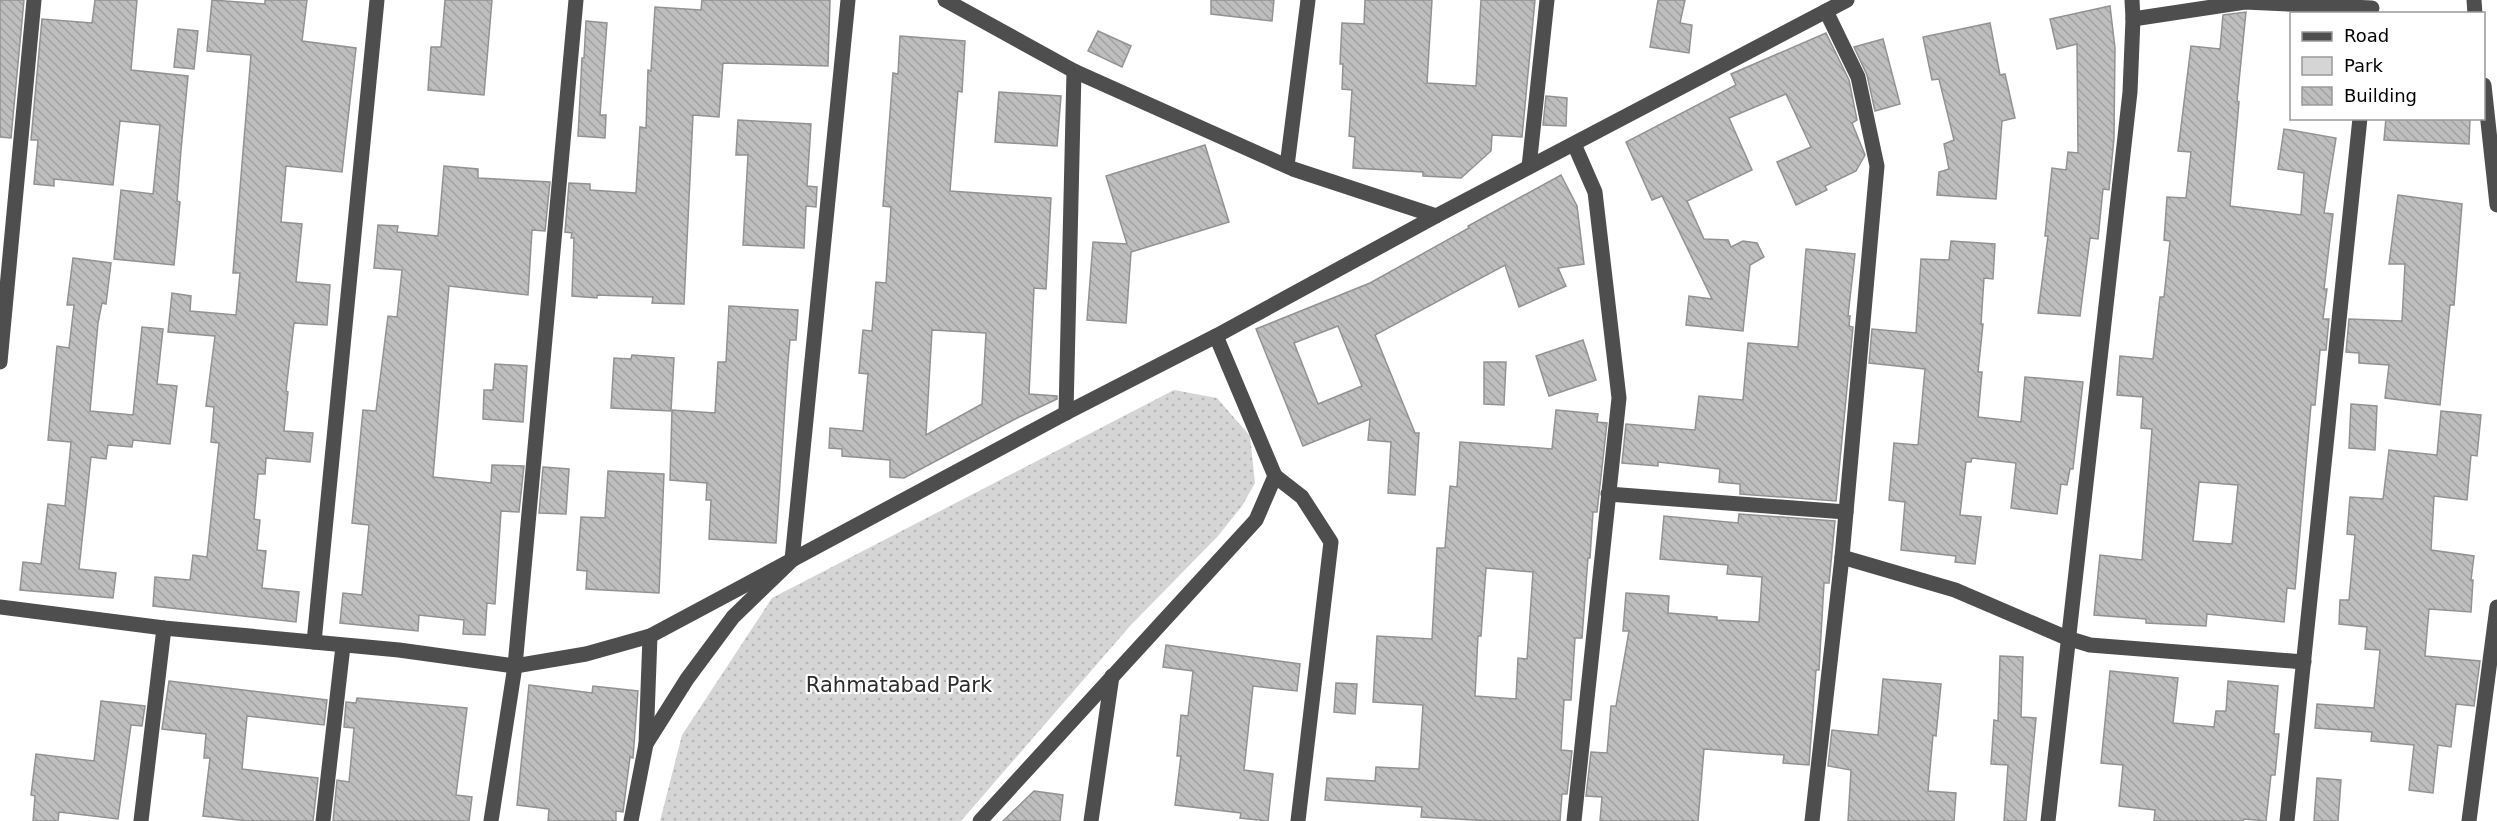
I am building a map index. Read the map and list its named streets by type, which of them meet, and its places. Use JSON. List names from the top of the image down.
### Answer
{
  "parks": ["Rahmatabad Park"],
  "legend": ["Road", "Park", "Building"]
}
